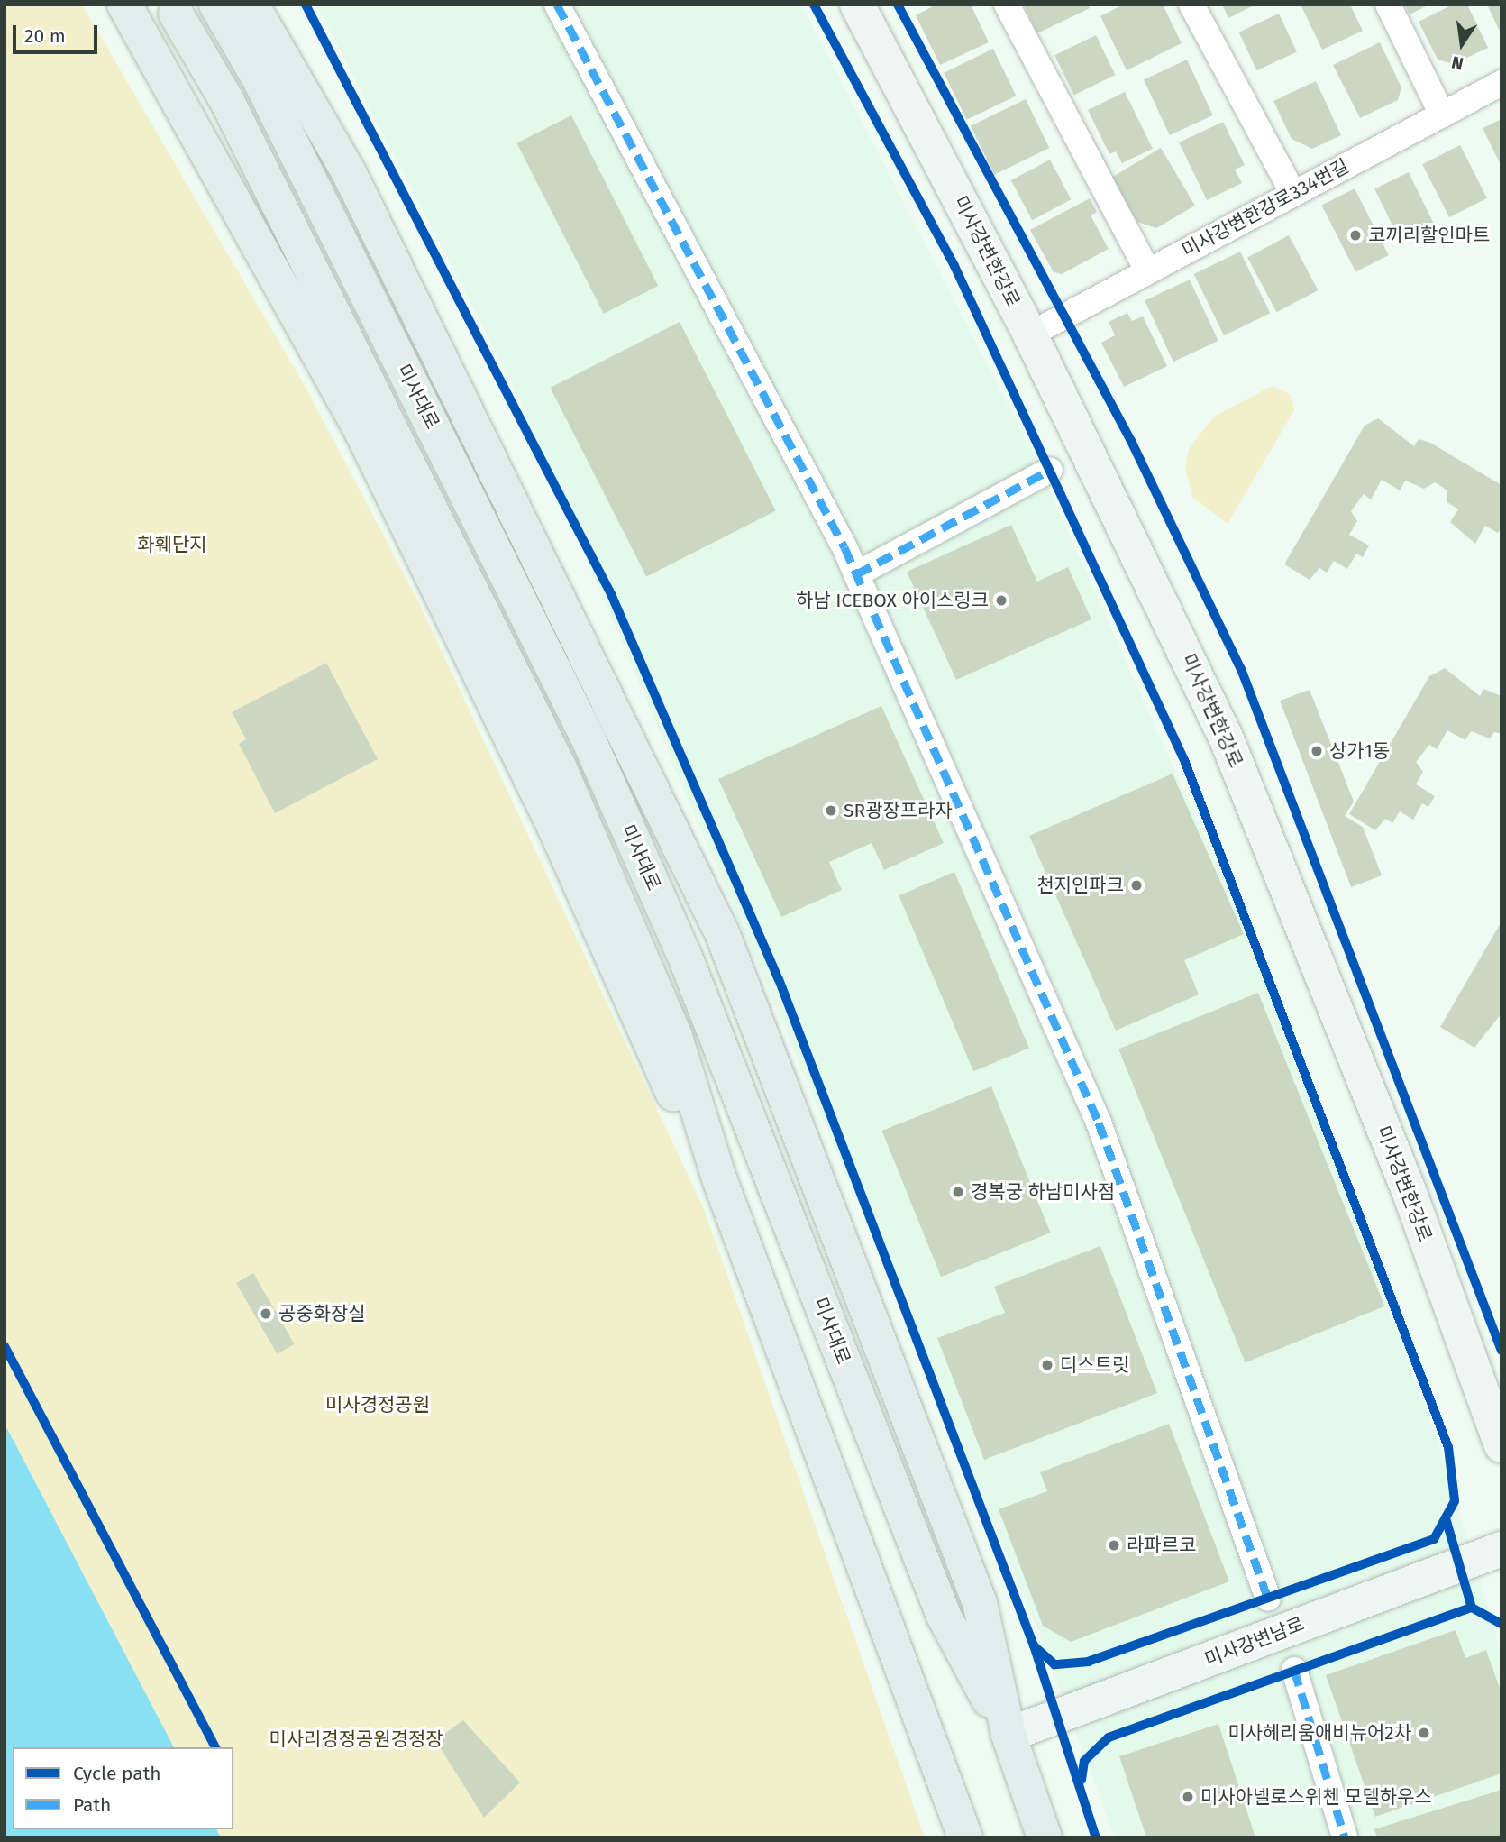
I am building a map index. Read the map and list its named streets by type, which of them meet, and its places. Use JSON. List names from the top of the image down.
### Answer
{
  "streets": {
    "main road": ["미사대로"],
    "street": ["미사강변한강로334번길", "미사강변한강로", "미사강변남로"]
  },
  "crossings": [
    ["미사강변한강로334번길", "미사강변한강로"],
    ["미사대로", "미사강변남로"]
  ],
  "parks": ["화훼단지", "미사경정공원", "미사리경정공원경정장"],
  "places": [
    "코끼리할인마트",
    "하남 ICEBOX 아이스링크",
    "상가1동",
    "SR광장프라자",
    "천지인파크",
    "경복궁 하남미사점",
    "공중화장실",
    "디스트릿",
    "라파르코",
    "미사헤리움애비뉴어2차",
    "미사아넬로스위첸 모델하우스"
  ],
  "legend": ["Cycle path", "Path"],
  "scale_bar": "20 m",
  "north": "bottom"
}
